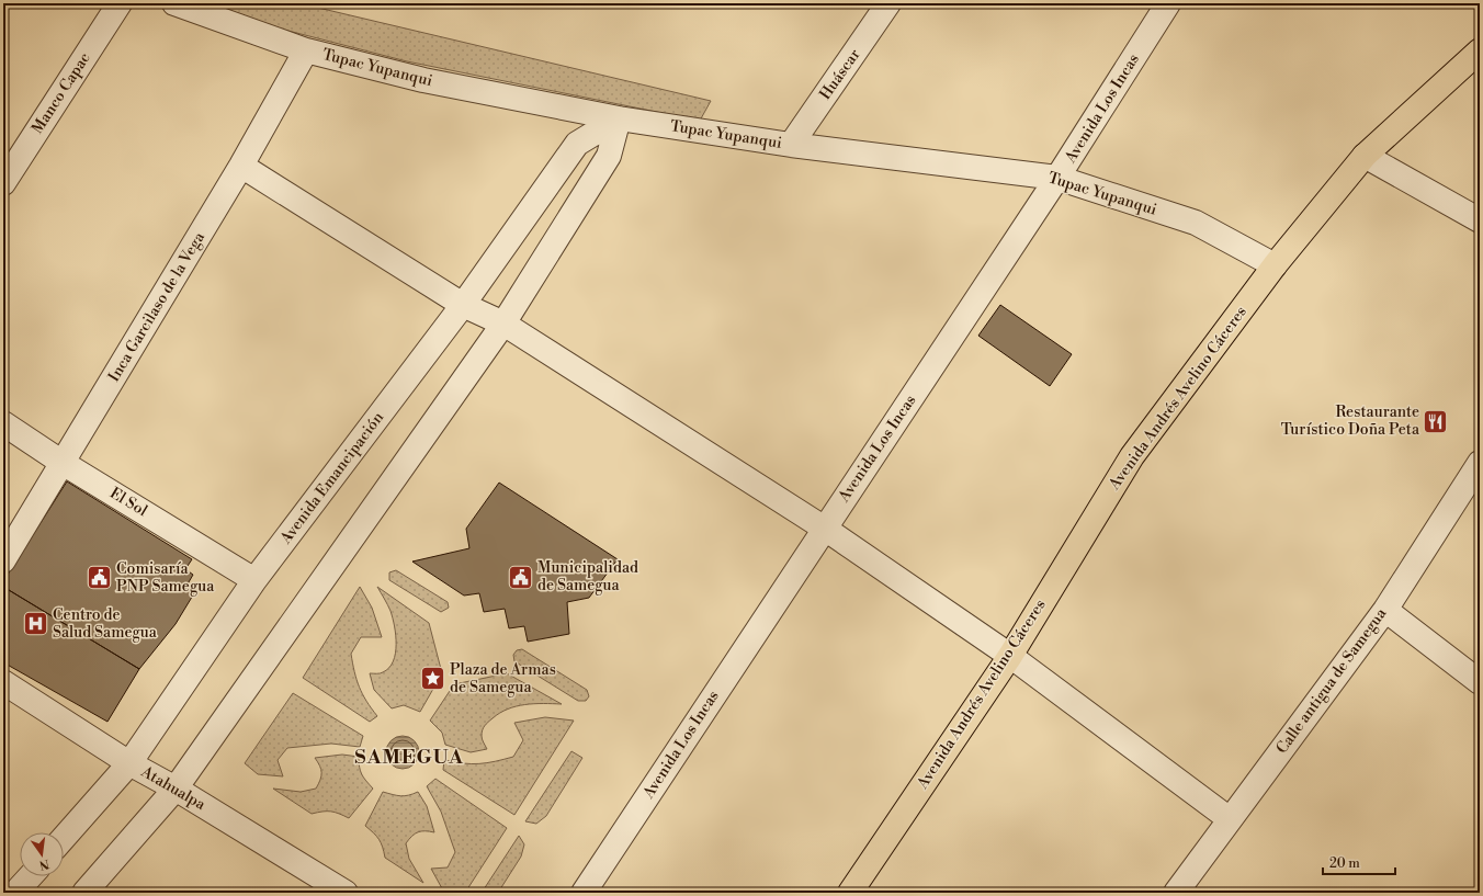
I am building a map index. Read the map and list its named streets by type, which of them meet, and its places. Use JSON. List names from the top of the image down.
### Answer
{
  "streets": {
    "highway": ["Avenida Andrés Avelino Cáceres"],
    "street": [
      "Tupac Yupanqui",
      "Huáscar",
      "Manco Capac",
      "Avenida Los Incas",
      "Inca Garcilaso de la Vega",
      "Avenida Emancipación",
      "El Sol",
      "Calle antigua de Samegua",
      "Atahualpa"
    ]
  },
  "crossings": [
    ["Tupac Yupanqui", "Huáscar"],
    ["Tupac Yupanqui", "Avenida Los Incas"],
    ["Tupac Yupanqui", "Inca Garcilaso de la Vega"],
    ["Tupac Yupanqui", "Avenida Andrés Avelino Cáceres"],
    ["Tupac Yupanqui", "Avenida Emancipación"],
    ["Inca Garcilaso de la Vega", "El Sol"],
    ["Avenida Emancipación", "El Sol"],
    ["Avenida Emancipación", "Atahualpa"]
  ],
  "districts": ["SAMEGUA"],
  "places": {
    "restaurant": ["Restaurante Turístico Doña Peta"],
    "public building": ["Municipalidad de Samegua", "Comisaría PNP Samegua"],
    "hospital": ["Centro de Salud Samegua"],
    "place": ["Plaza de Armas de Samegua"]
  },
  "scale_bar": "20 m",
  "north": "bottom"
}
